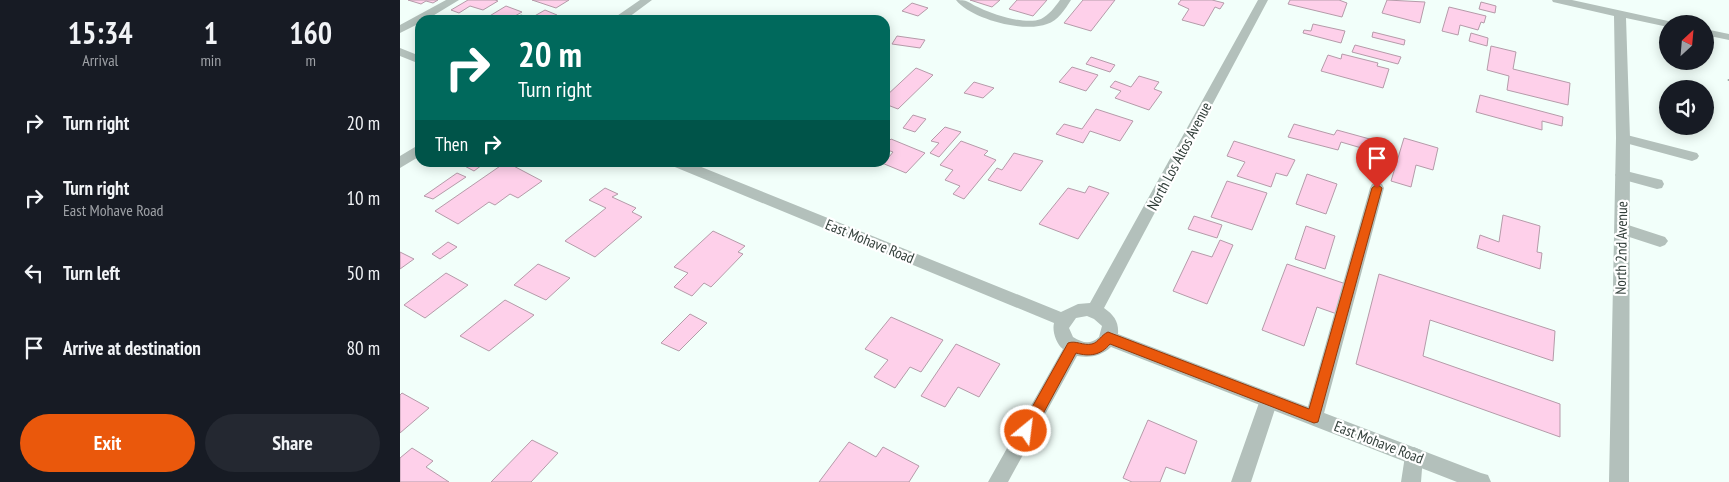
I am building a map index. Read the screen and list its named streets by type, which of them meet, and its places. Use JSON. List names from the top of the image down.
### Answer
{
  "streets": {
    "street": ["North Los Altos Avenue", "East Mohave Road", "North 2nd Avenue"]
  },
  "crossings": [
    ["North Los Altos Avenue", "East Mohave Road"]
  ],
  "north": "top right",
  "page": {
    "eta": [
      "15:34",
      "Arrival",
      "1",
      "min",
      "160",
      "m"
    ],
    "turn": ["20 m", "Turn right"],
    "list": [
      {
        "name": "Turn right",
        "value": "20 m"
      },
      {
        "name": "Turn right",
        "note": "East Mohave Road",
        "value": "10 m"
      },
      {
        "name": "Turn left",
        "value": "50 m"
      },
      {
        "name": "Arrive at destination",
        "value": "80 m"
      }
    ],
    "then": "Then",
    "buttons": ["Exit", "Share"]
  }
}
